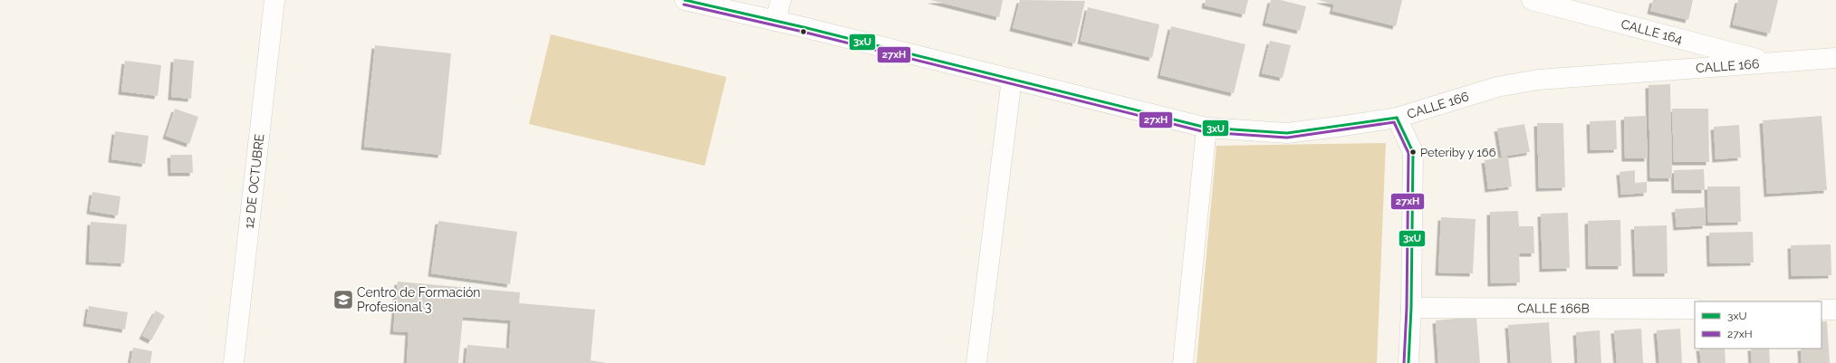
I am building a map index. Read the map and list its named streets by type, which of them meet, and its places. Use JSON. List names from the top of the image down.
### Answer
{
  "streets": {
    "street": [
      "CALLE 164",
      "CALLE 166",
      "12 DE OCTUBRE",
      "CALLE 166B"
    ]
  },
  "crossings": [
    ["CALLE 164", "CALLE 166"]
  ],
  "places": {
    "other": ["Peteriby y 166"],
    "school or university": ["Centro de Formación Profesional 3"]
  },
  "lines": ["transit line 3xU", "transit line 27xH"],
  "legend": ["3xU", "27xH"]
}
